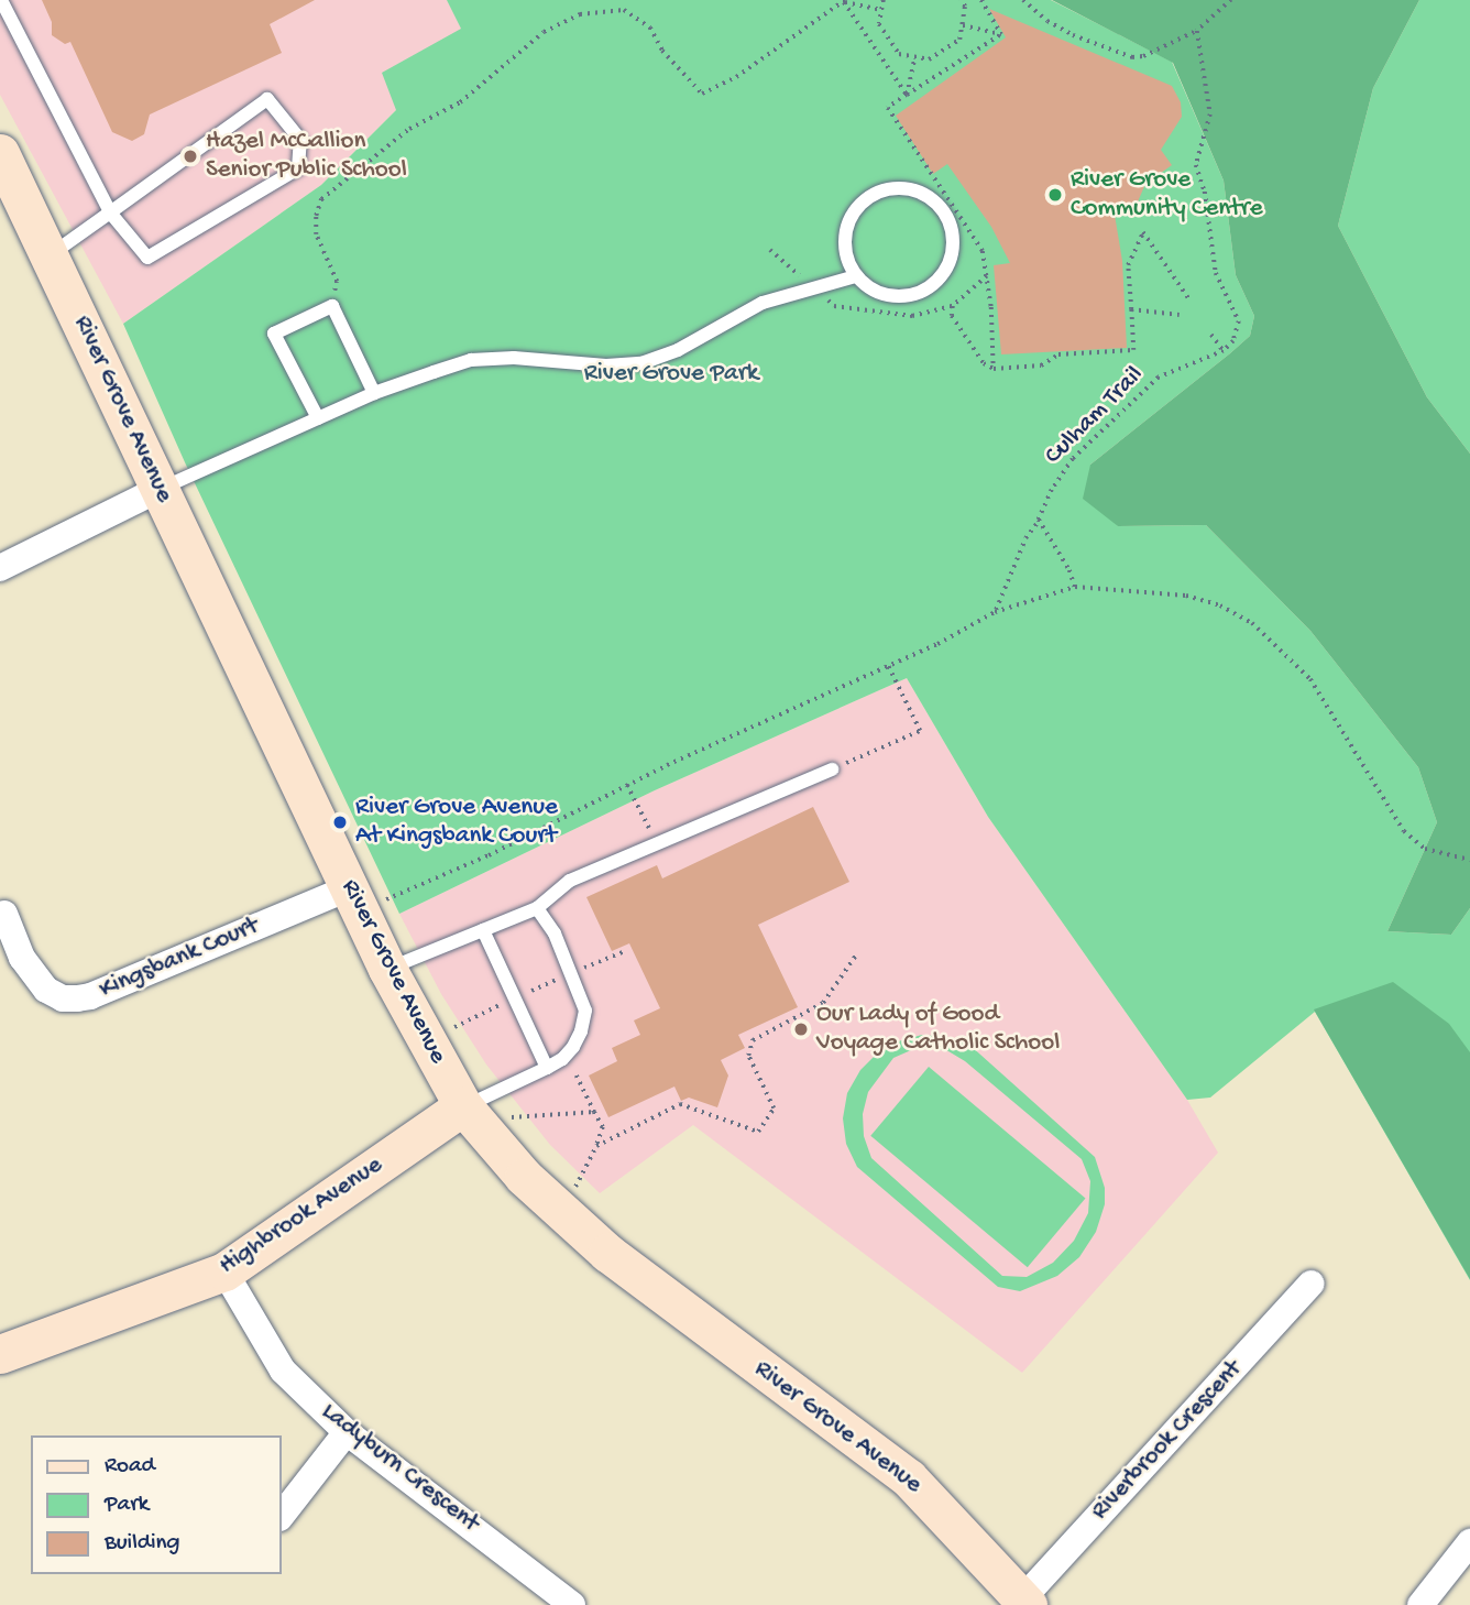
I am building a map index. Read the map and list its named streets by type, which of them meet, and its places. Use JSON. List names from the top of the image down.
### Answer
{
  "streets": {
    "street": [
      "River Grove Avenue",
      "Kingsbank Court",
      "Highbrook Avenue",
      "Riverbrook Crescent",
      "Ladyburn Crescent"
    ],
    "path": ["Culham Trail"]
  },
  "crossings": [
    ["River Grove Avenue", "Kingsbank Court"],
    ["River Grove Avenue", "Highbrook Avenue"],
    ["River Grove Avenue", "Riverbrook Crescent"],
    ["Highbrook Avenue", "Ladyburn Crescent"]
  ],
  "parks": ["River Grove Park"],
  "places": [
    "Hazel McCallion Senior Public School",
    "River Grove Community Centre",
    "River Grove Avenue At Kingsbank Court",
    "Our Lady of Good Voyage Catholic School"
  ],
  "legend": ["Road", "Park", "Building"]
}
